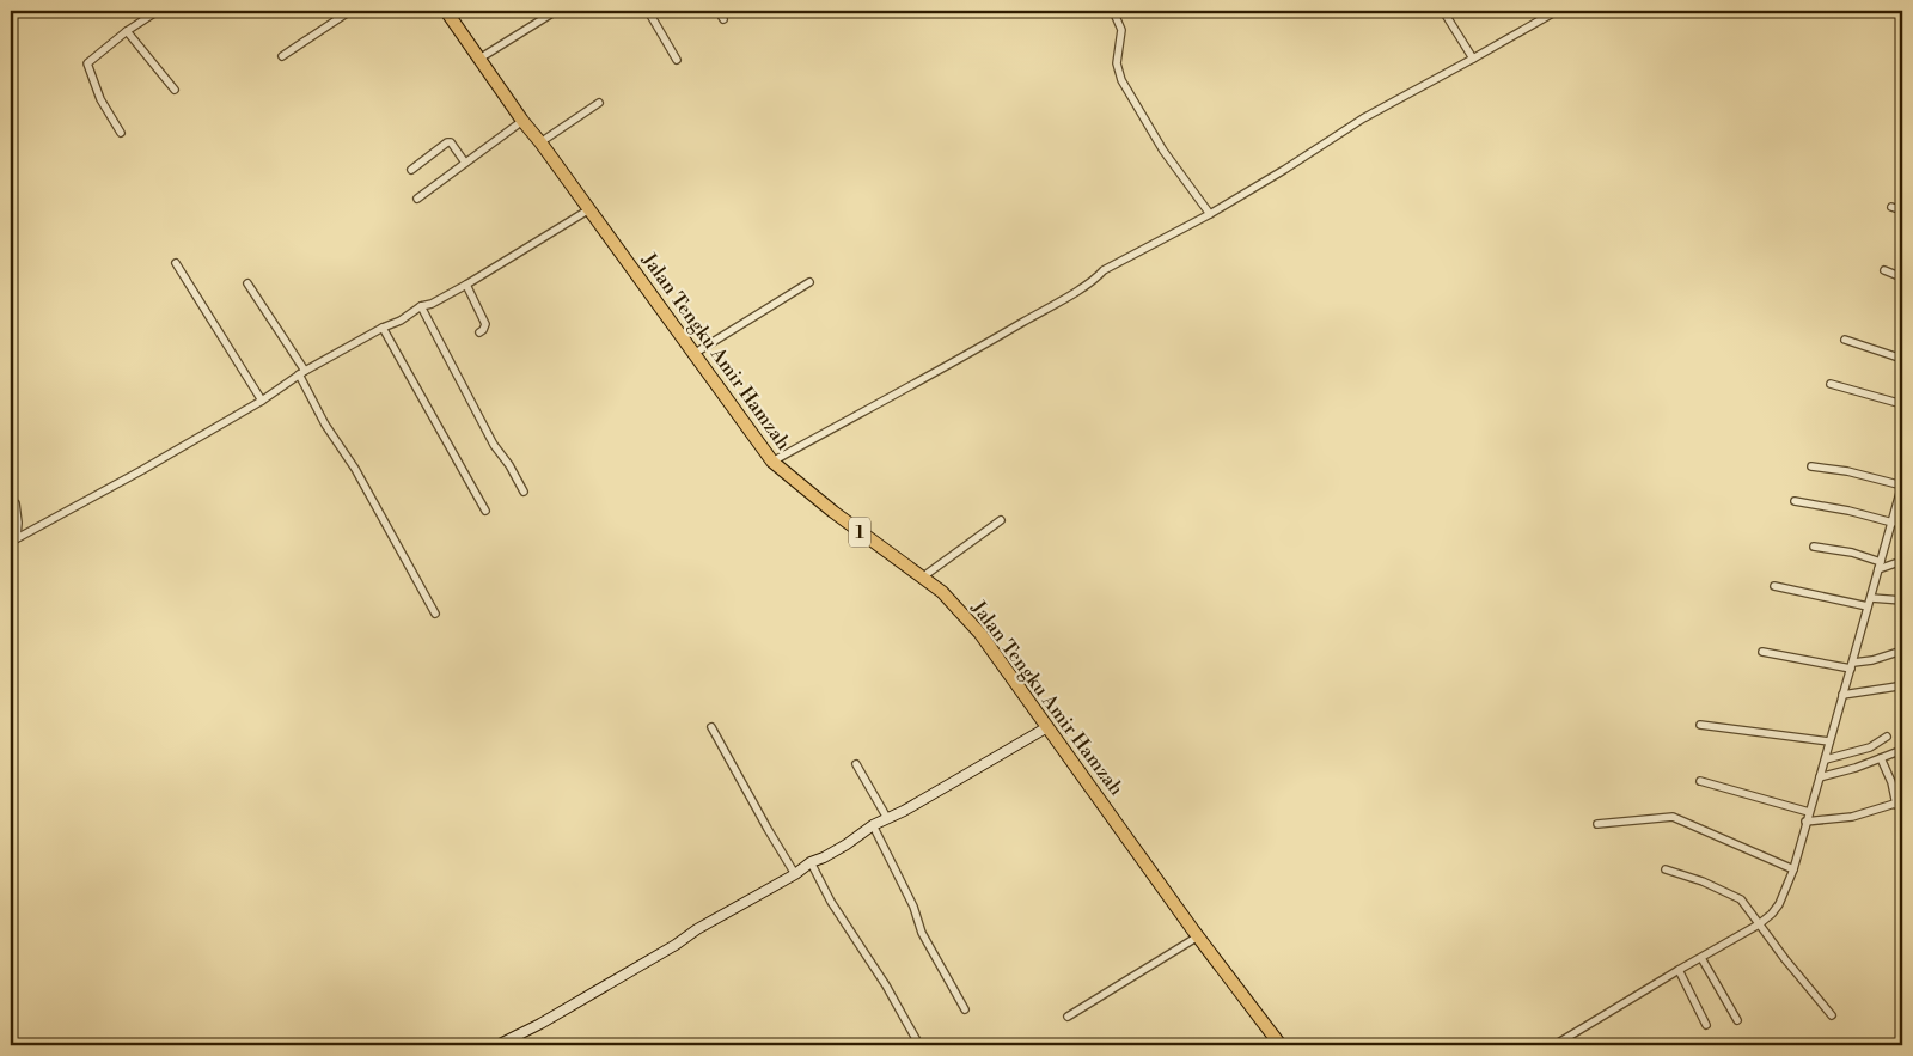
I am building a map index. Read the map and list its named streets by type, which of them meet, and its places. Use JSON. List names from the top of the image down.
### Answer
{
  "streets": {
    "highway": ["Jalan Tengku Amir Hamzah", "1"]
  }
}
